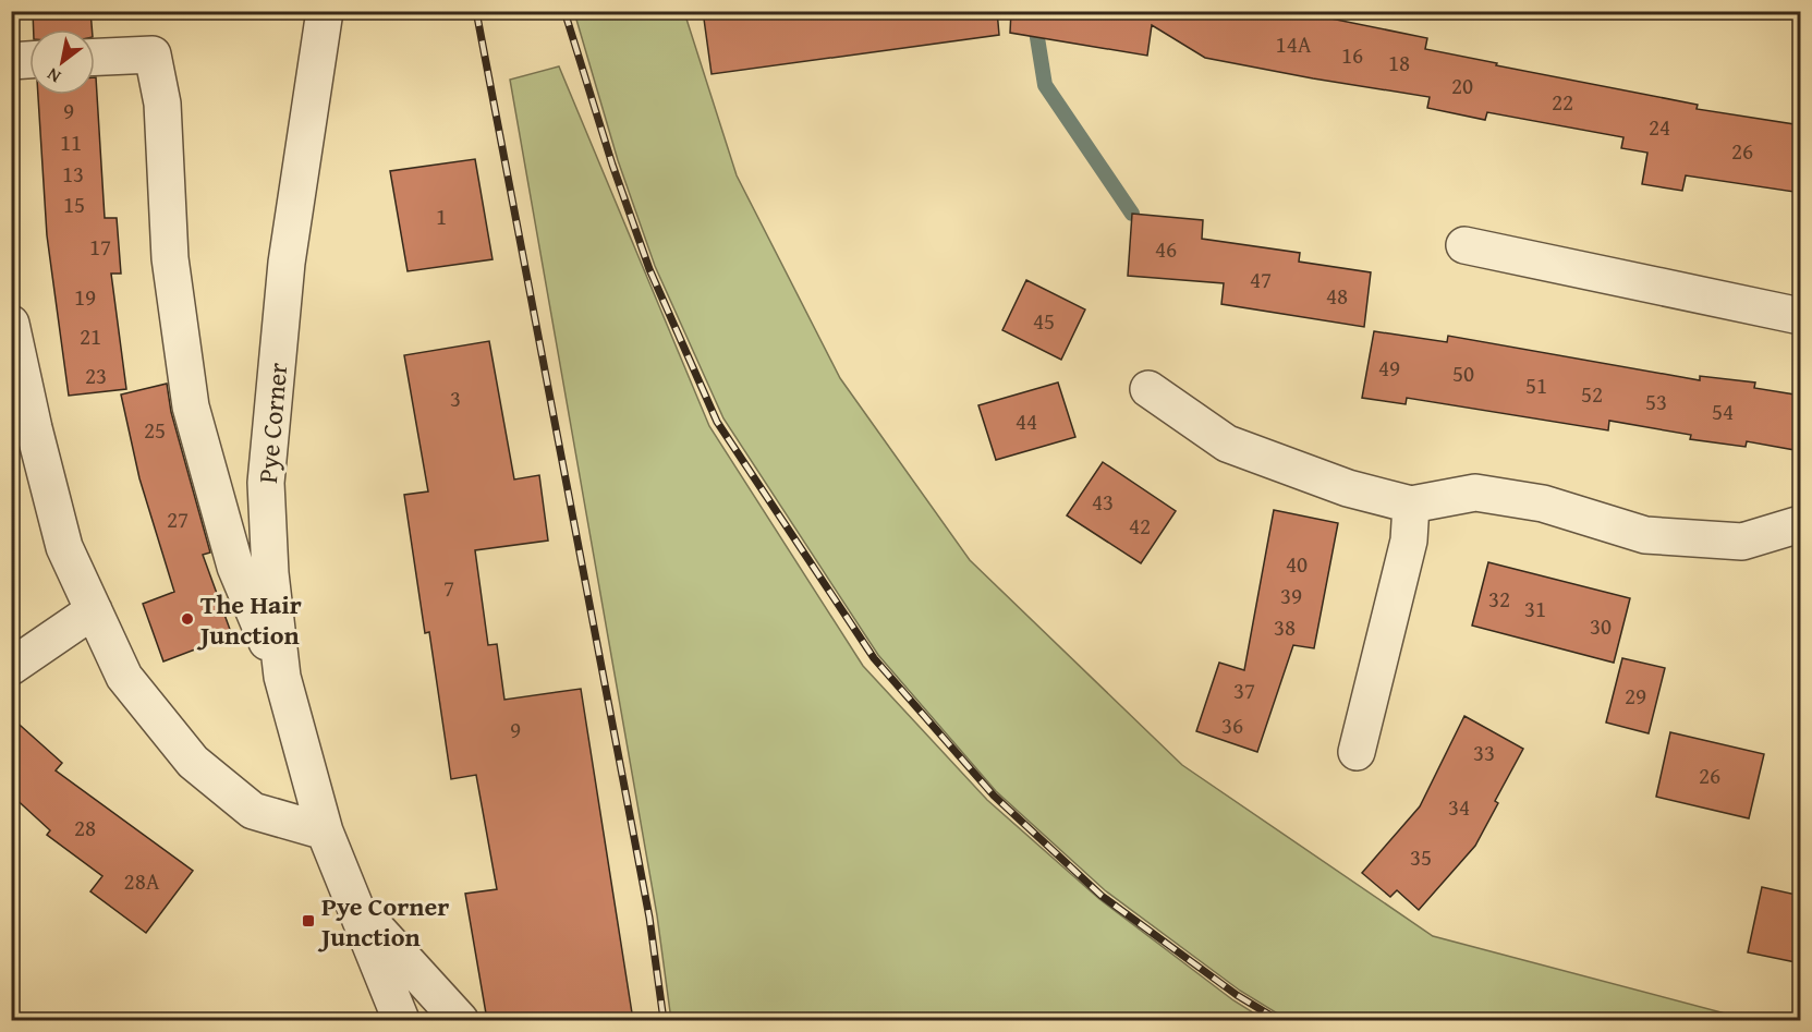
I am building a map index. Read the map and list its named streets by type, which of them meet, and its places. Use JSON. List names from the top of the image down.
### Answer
{
  "streets": {
    "street": ["Pye Corner"]
  },
  "places": {
    "other": ["The Hair Junction"],
    "transit": ["Pye Corner Junction"]
  },
  "house_numbers": [
    "14A",
    "16",
    "18",
    "20",
    "22",
    "9",
    "24",
    "11",
    "26",
    "13",
    "15",
    "1",
    "17",
    "46",
    "47",
    "48",
    "19",
    "45",
    "21",
    "49",
    "50",
    "23",
    "51",
    "52",
    "3",
    "53",
    "54",
    "44",
    "25",
    "43",
    "27",
    "42",
    "40",
    "7",
    "39",
    "32",
    "31",
    "30",
    "38",
    "37",
    "29",
    "36",
    "9",
    "33",
    "26",
    "34",
    "28",
    "35",
    "28A"
  ],
  "north": "bottom left"
}
